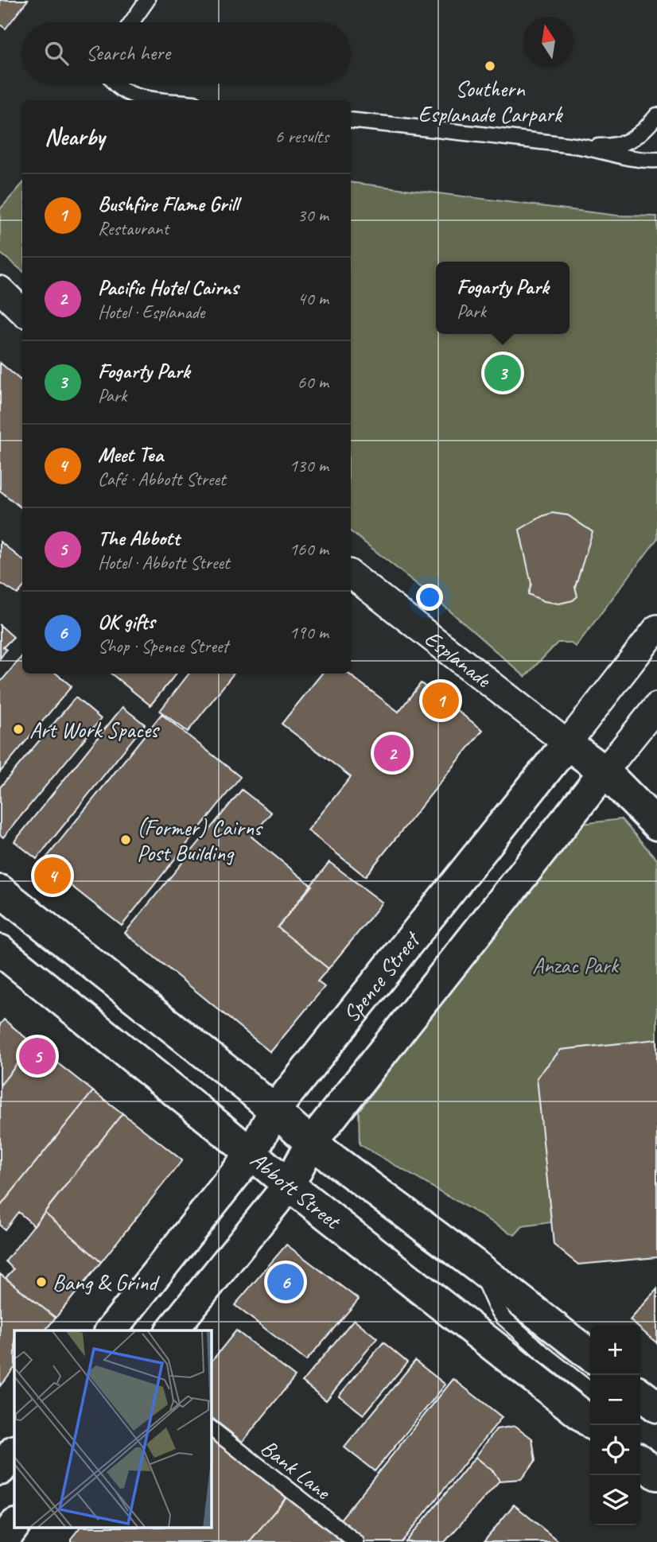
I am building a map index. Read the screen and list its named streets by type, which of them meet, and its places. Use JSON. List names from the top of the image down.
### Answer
{
  "streets": {
    "street": ["Esplanade", "Spence Street", "Abbott Street"],
    "lane": ["Bank Lane"]
  },
  "crossings": [
    ["Esplanade", "Spence Street"],
    ["Spence Street", "Abbott Street"]
  ],
  "parks": ["Anzac Park"],
  "places": [
    "Southern Esplanade Carpark",
    "Art Work Spaces",
    "(Former) Cairns Post Building",
    "Bang & Grind"
  ],
  "north": "top",
  "page": {
    "search": "Search here",
    "heading": ["Nearby", "6 results"],
    "list": [
      {
        "mark": "1",
        "name": "Bushfire Flame Grill",
        "note": "Restaurant",
        "value": "30 m"
      },
      {
        "mark": "2",
        "name": "Pacific Hotel Cairns",
        "note": "Hotel · Esplanade",
        "value": "40 m"
      },
      {
        "mark": "3",
        "name": "Fogarty Park",
        "note": "Park",
        "value": "60 m"
      },
      {
        "mark": "4",
        "name": "Meet Tea",
        "note": "Café · Abbott Street",
        "value": "130 m"
      },
      {
        "mark": "5",
        "name": "The Abbott",
        "note": "Hotel · Abbott Street",
        "value": "160 m"
      },
      {
        "mark": "6",
        "name": "OK gifts",
        "note": "Shop · Spence Street",
        "value": "190 m"
      }
    ],
    "popup": ["Fogarty Park", "Park"],
    "pins": [
      "3",
      "1",
      "2",
      "4",
      "5",
      "6"
    ],
    "map_buttons": ["+", "−"]
  }
}
